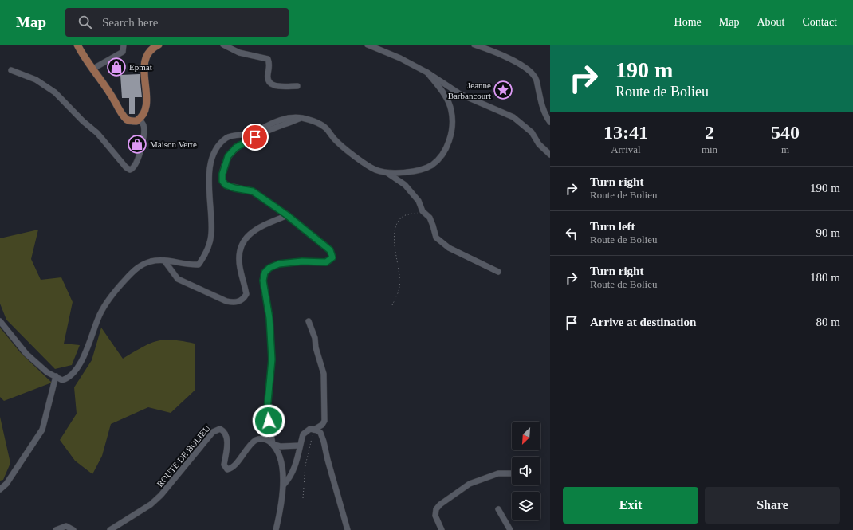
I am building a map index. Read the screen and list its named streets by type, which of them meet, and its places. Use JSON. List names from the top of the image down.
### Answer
{
  "streets": {
    "street": ["ROUTE DE BOLIEU"]
  },
  "places": {
    "shop": ["Epmat", "Maison Verte"],
    "place": ["Jeanne Barbancourt"]
  },
  "north": "bottom left",
  "page": {
    "header": "Map",
    "search": "Search here",
    "nav": [
      "Home",
      "Map",
      "About",
      "Contact"
    ],
    "turn": ["190 m", "Route de Bolieu"],
    "eta": [
      "13:41",
      "Arrival",
      "2",
      "min",
      "540",
      "m"
    ],
    "list": [
      {
        "name": "Turn right",
        "note": "Route de Bolieu",
        "value": "190 m"
      },
      {
        "name": "Turn left",
        "note": "Route de Bolieu",
        "value": "90 m"
      },
      {
        "name": "Turn right",
        "note": "Route de Bolieu",
        "value": "180 m"
      },
      {
        "name": "Arrive at destination",
        "value": "80 m"
      }
    ],
    "buttons": ["Exit", "Share"]
  }
}
